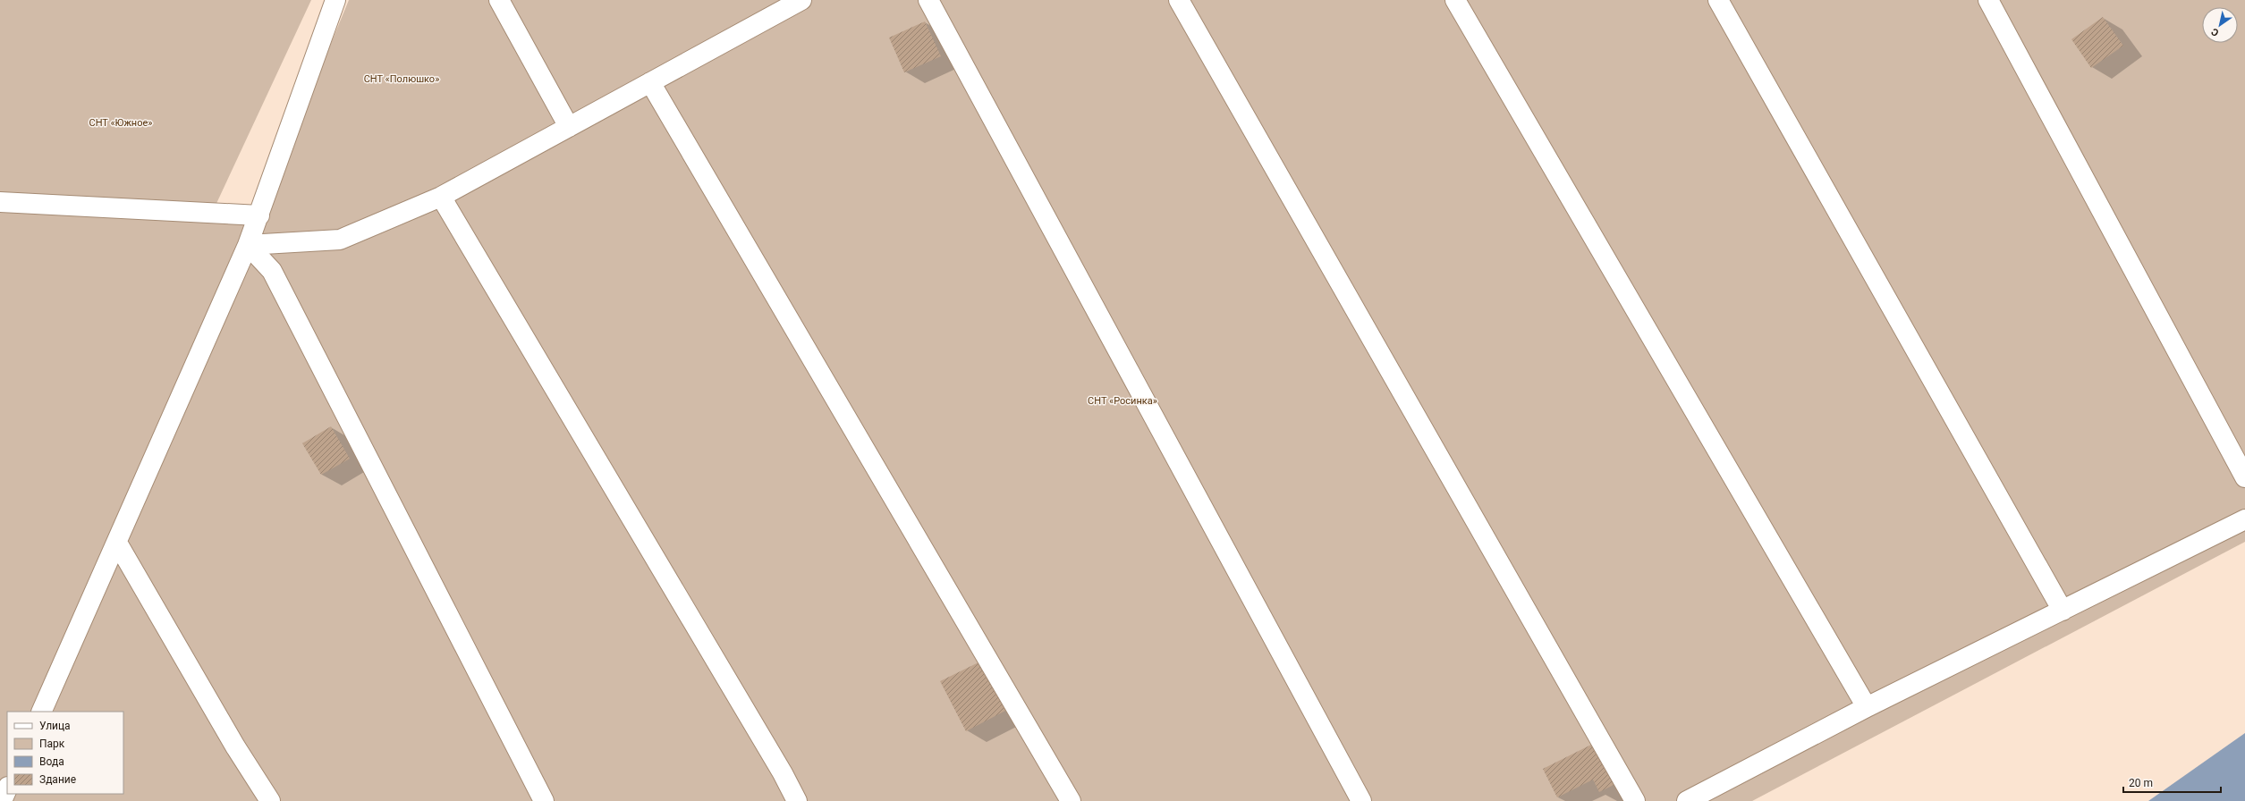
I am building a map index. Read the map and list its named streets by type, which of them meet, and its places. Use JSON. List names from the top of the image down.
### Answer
{
  "parks": ["СНТ «Полюшко»", "СНТ «Южное»", "СНТ «Росинка»"],
  "legend": [
    "Улица",
    "Парк",
    "Вода",
    "Здание"
  ],
  "scale_bar": "20 m",
  "north": "bottom left"
}
